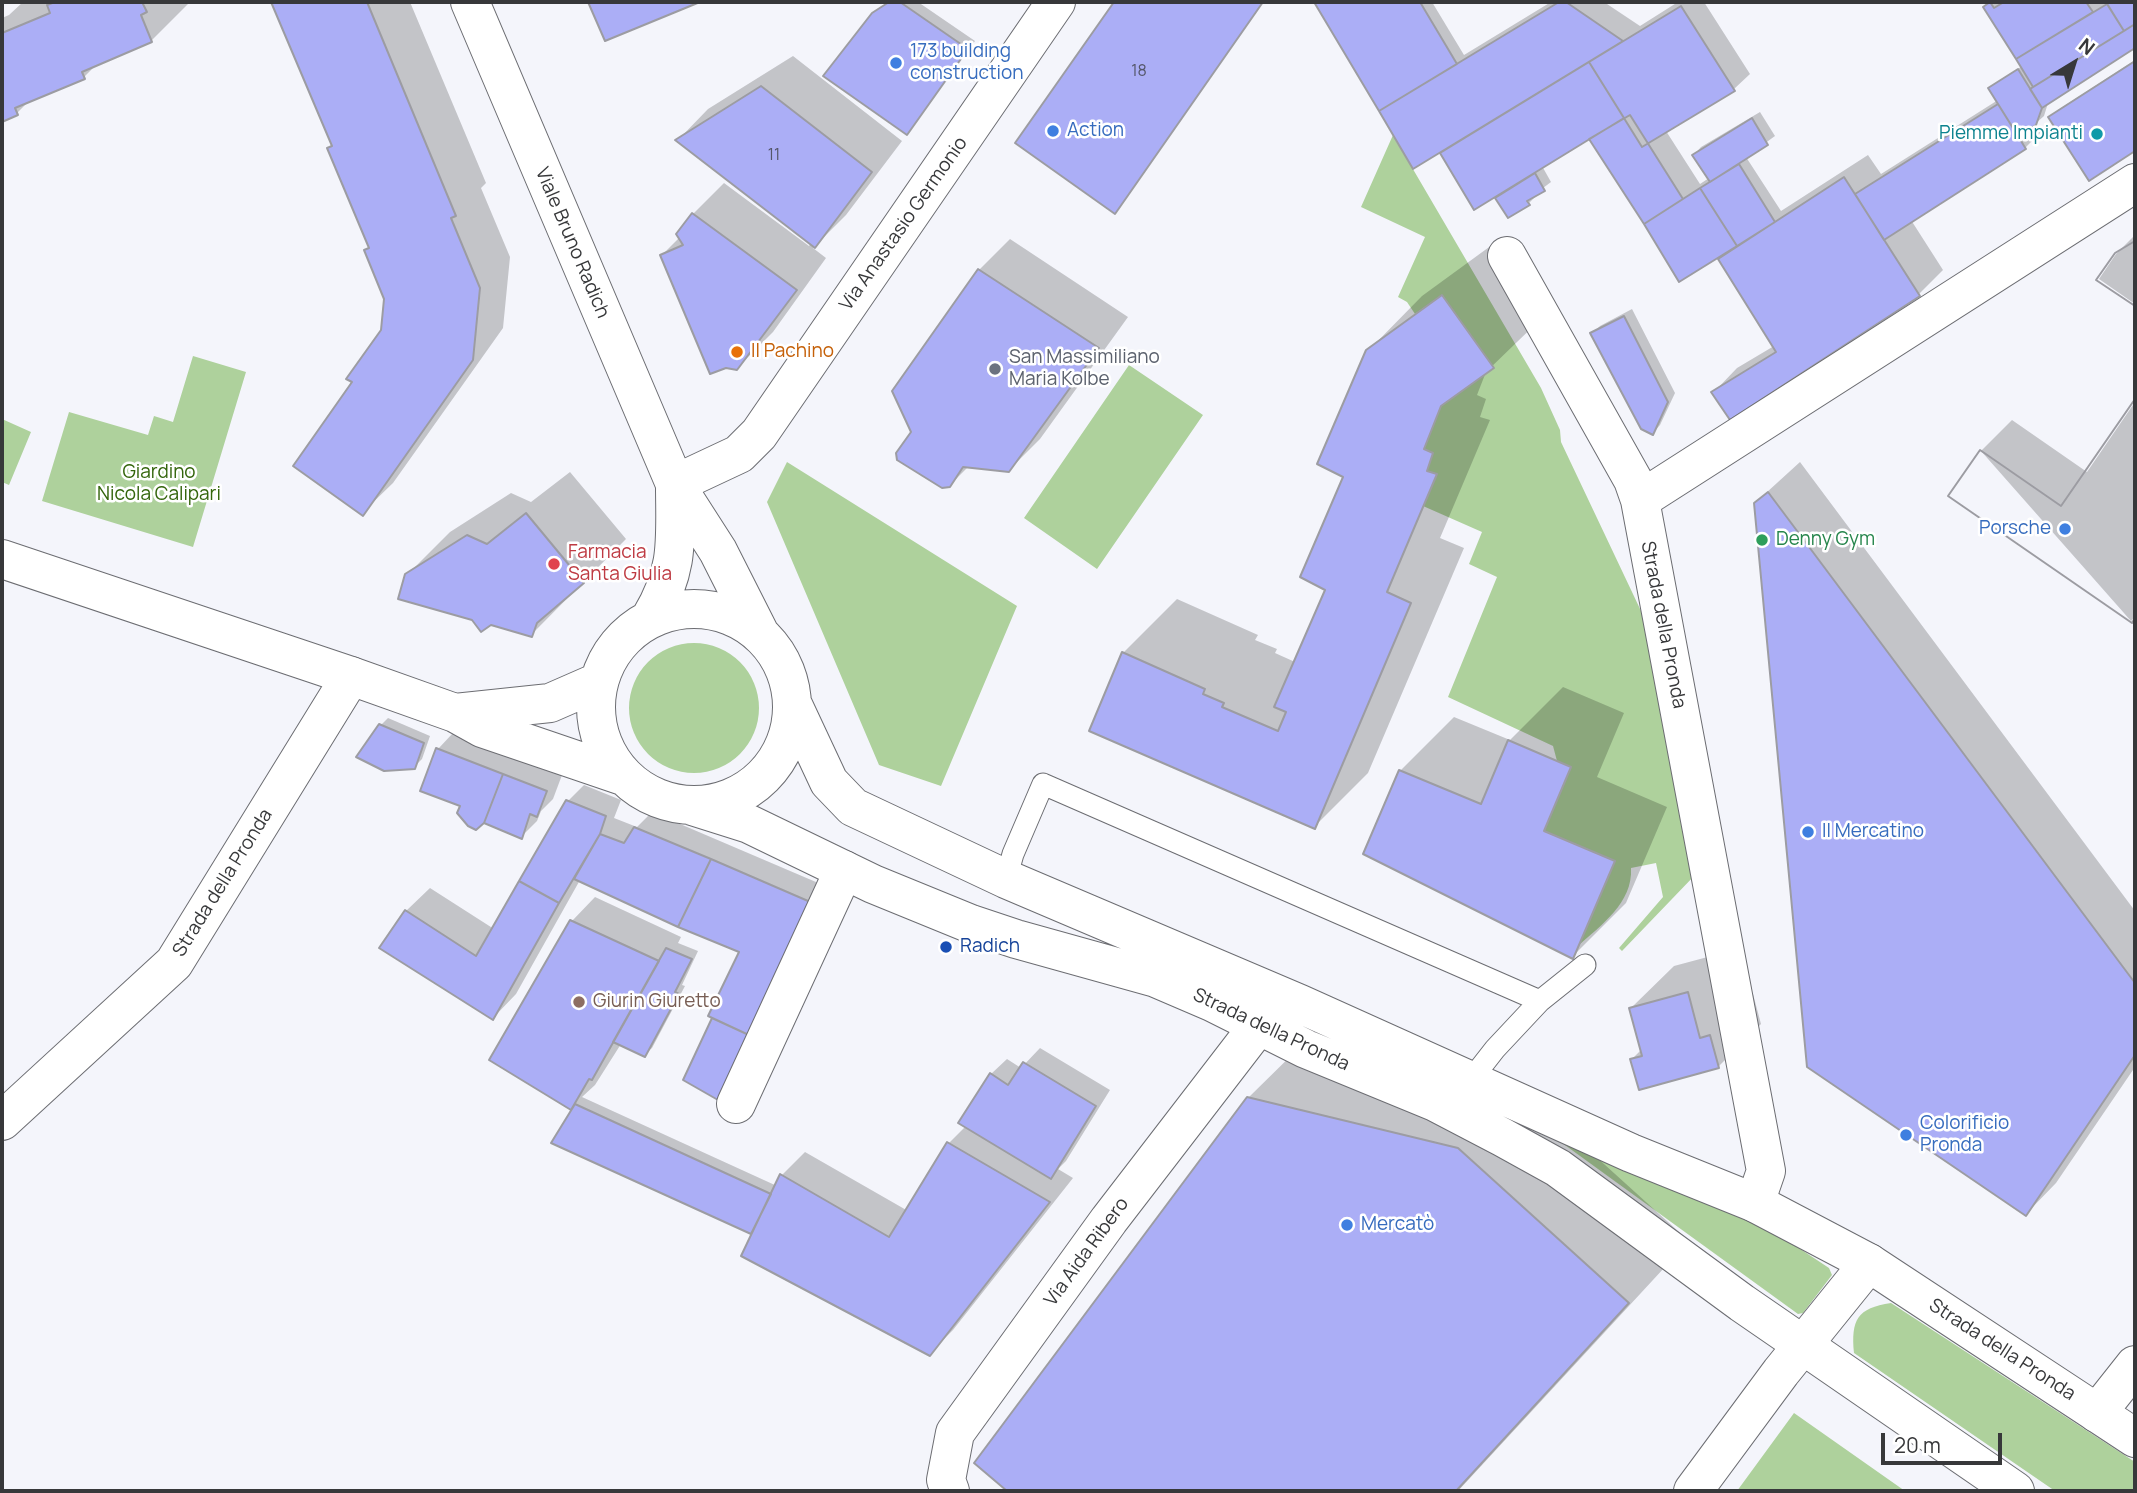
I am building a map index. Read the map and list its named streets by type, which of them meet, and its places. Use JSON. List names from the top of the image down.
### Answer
{
  "streets": {
    "street": [
      "Via Anastasio Germonio",
      "Viale Bruno Radich",
      "Strada della Pronda",
      "Via Aida Ribero"
    ]
  },
  "crossings": [
    ["Via Anastasio Germonio", "Viale Bruno Radich"],
    ["Viale Bruno Radich", "Strada della Pronda"],
    ["Strada della Pronda", "Via Aida Ribero"]
  ],
  "parks": ["Giardino Nicola Calipari"],
  "places": [
    "173 building construction",
    "Action",
    "Piemme Impianti",
    "Il Pachino",
    "San Massimiliano Maria Kolbe",
    "Porsche",
    "Denny Gym",
    "Farmacia Santa Giulia",
    "Il Mercatino",
    "Radich",
    "Giurin Giuretto",
    "Colorificio Pronda",
    "Mercatò"
  ],
  "house_numbers": ["18", "11"],
  "scale_bar": "20 m",
  "north": "top right"
}
